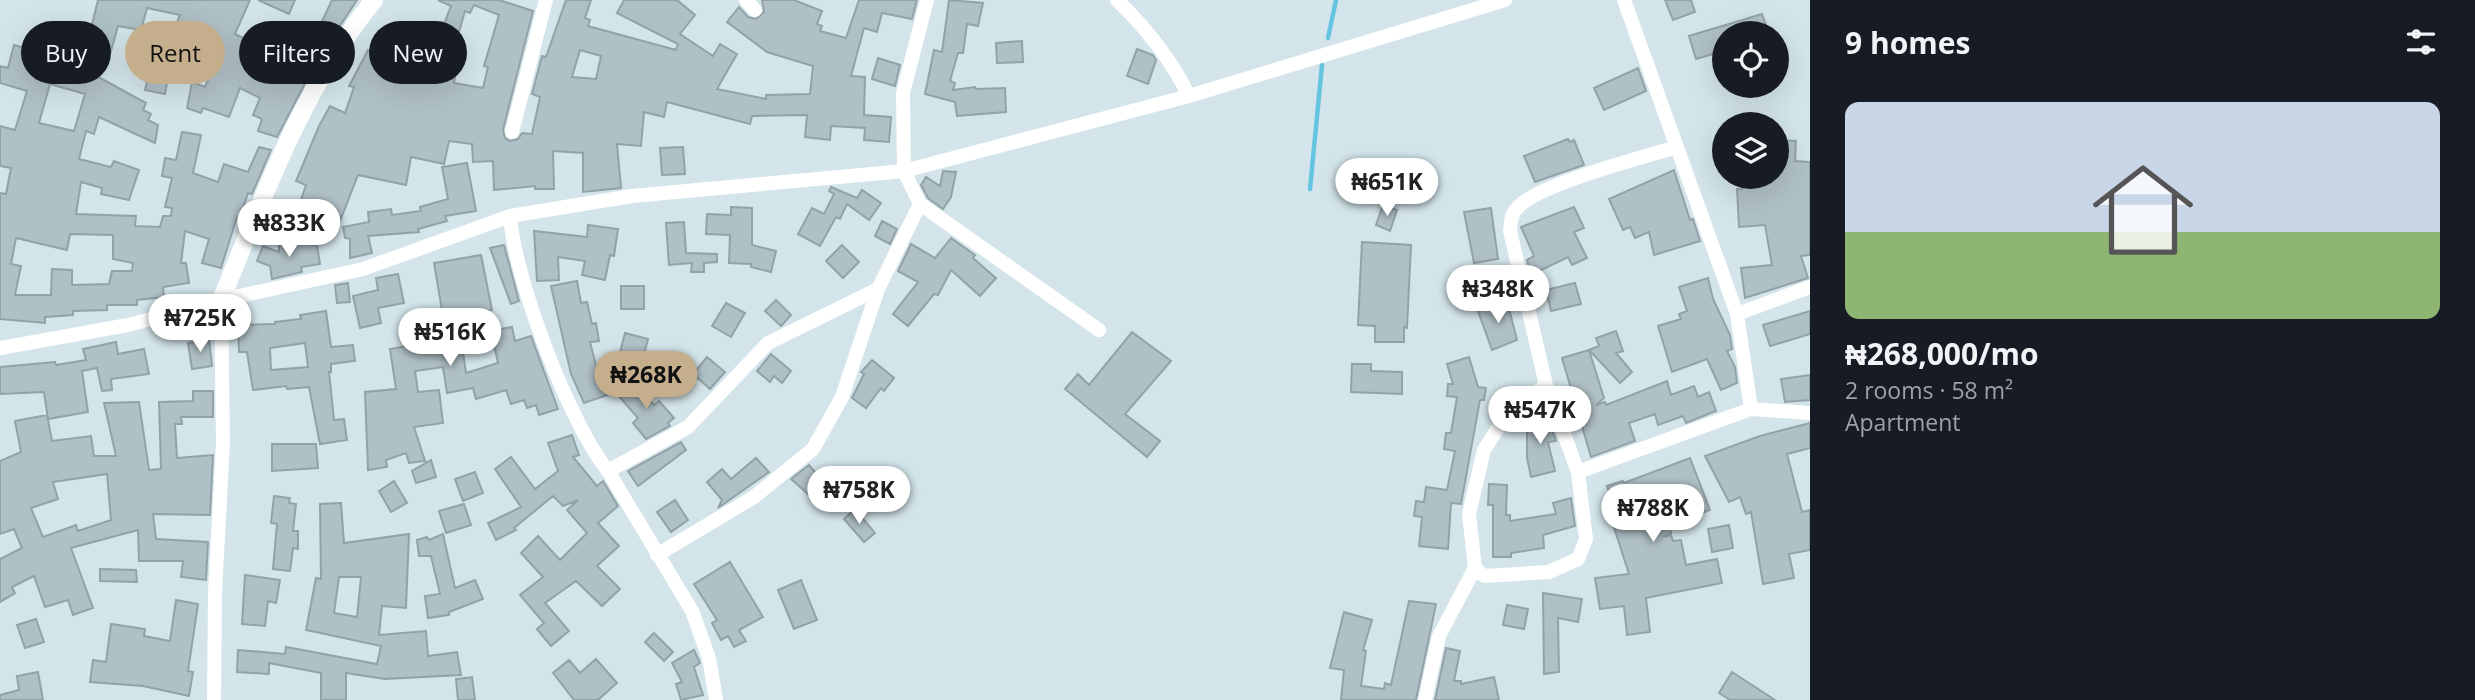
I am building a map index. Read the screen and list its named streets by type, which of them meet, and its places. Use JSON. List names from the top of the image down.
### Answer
{
  "page": {
    "heading": "9 homes",
    "chip": [
      "Buy",
      "Rent",
      "Filters",
      "New"
    ],
    "list": [
      {
        "name": "₦268,000/mo",
        "note": "2 rooms · 58 m² · Apartment"
      }
    ],
    "price": [
      "₦651K",
      "₦833K",
      "₦348K",
      "₦725K",
      "₦516K",
      "₦268K",
      "₦547K",
      "₦758K",
      "₦788K"
    ]
  }
}
